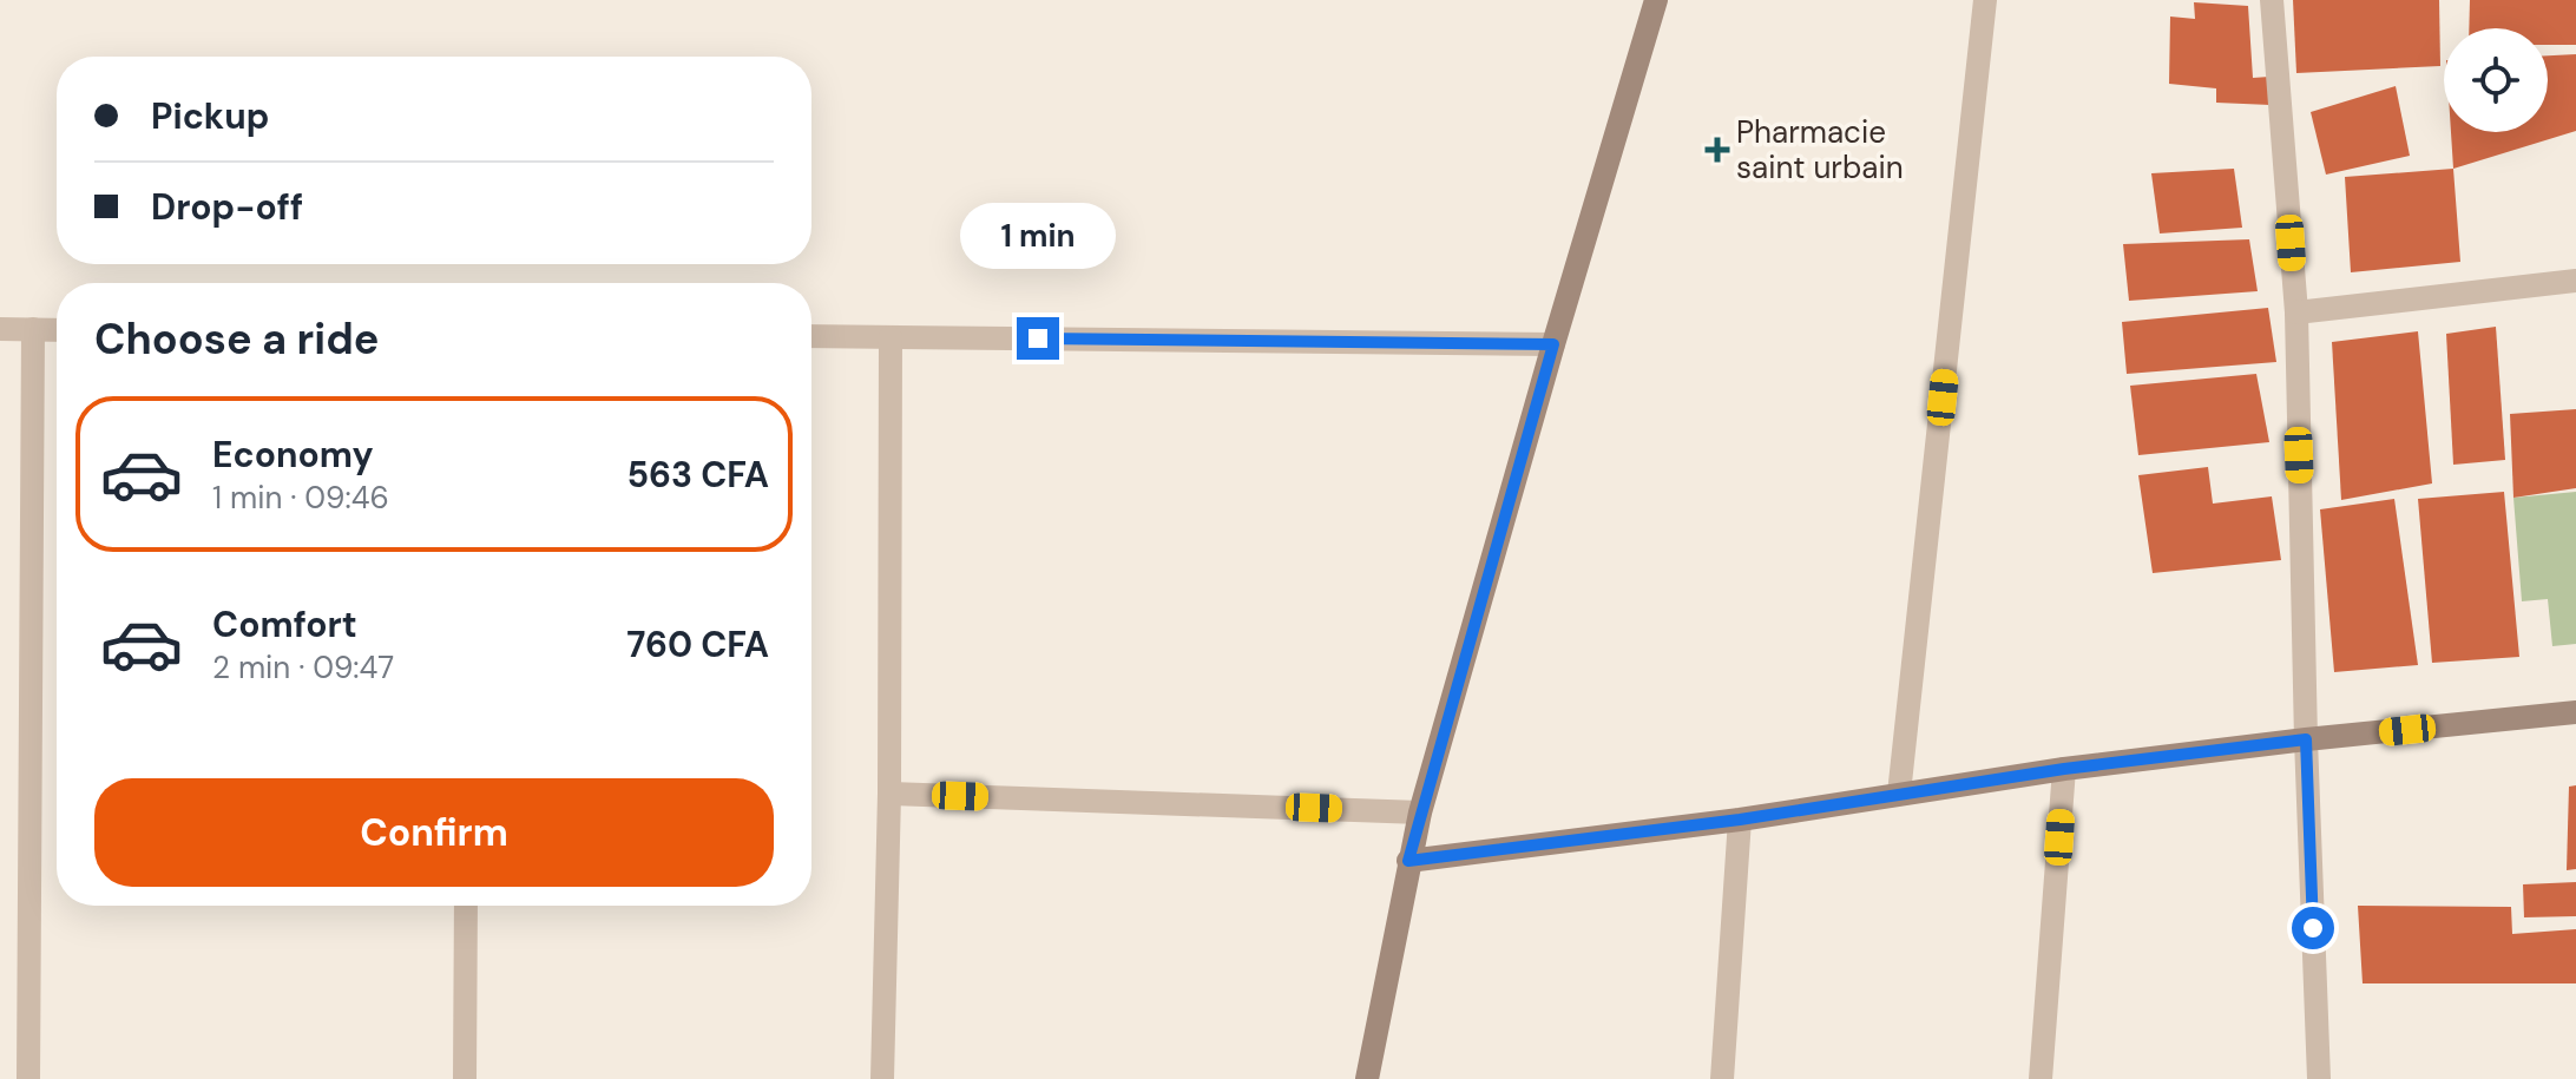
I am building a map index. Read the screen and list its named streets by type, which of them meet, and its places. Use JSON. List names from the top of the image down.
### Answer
{
  "places": {
    "health": ["Pharmacie saint urbain"]
  },
  "page": {
    "banner": ["Pickup", "Drop-off"],
    "bubble": "1 min",
    "heading": "Choose a ride",
    "list": [
      {
        "name": "Economy",
        "note": "1 min · 09:46",
        "value": "563 CFA"
      },
      {
        "name": "Comfort",
        "note": "2 min · 09:47",
        "value": "760 CFA"
      }
    ],
    "buttons": "Confirm"
  }
}
